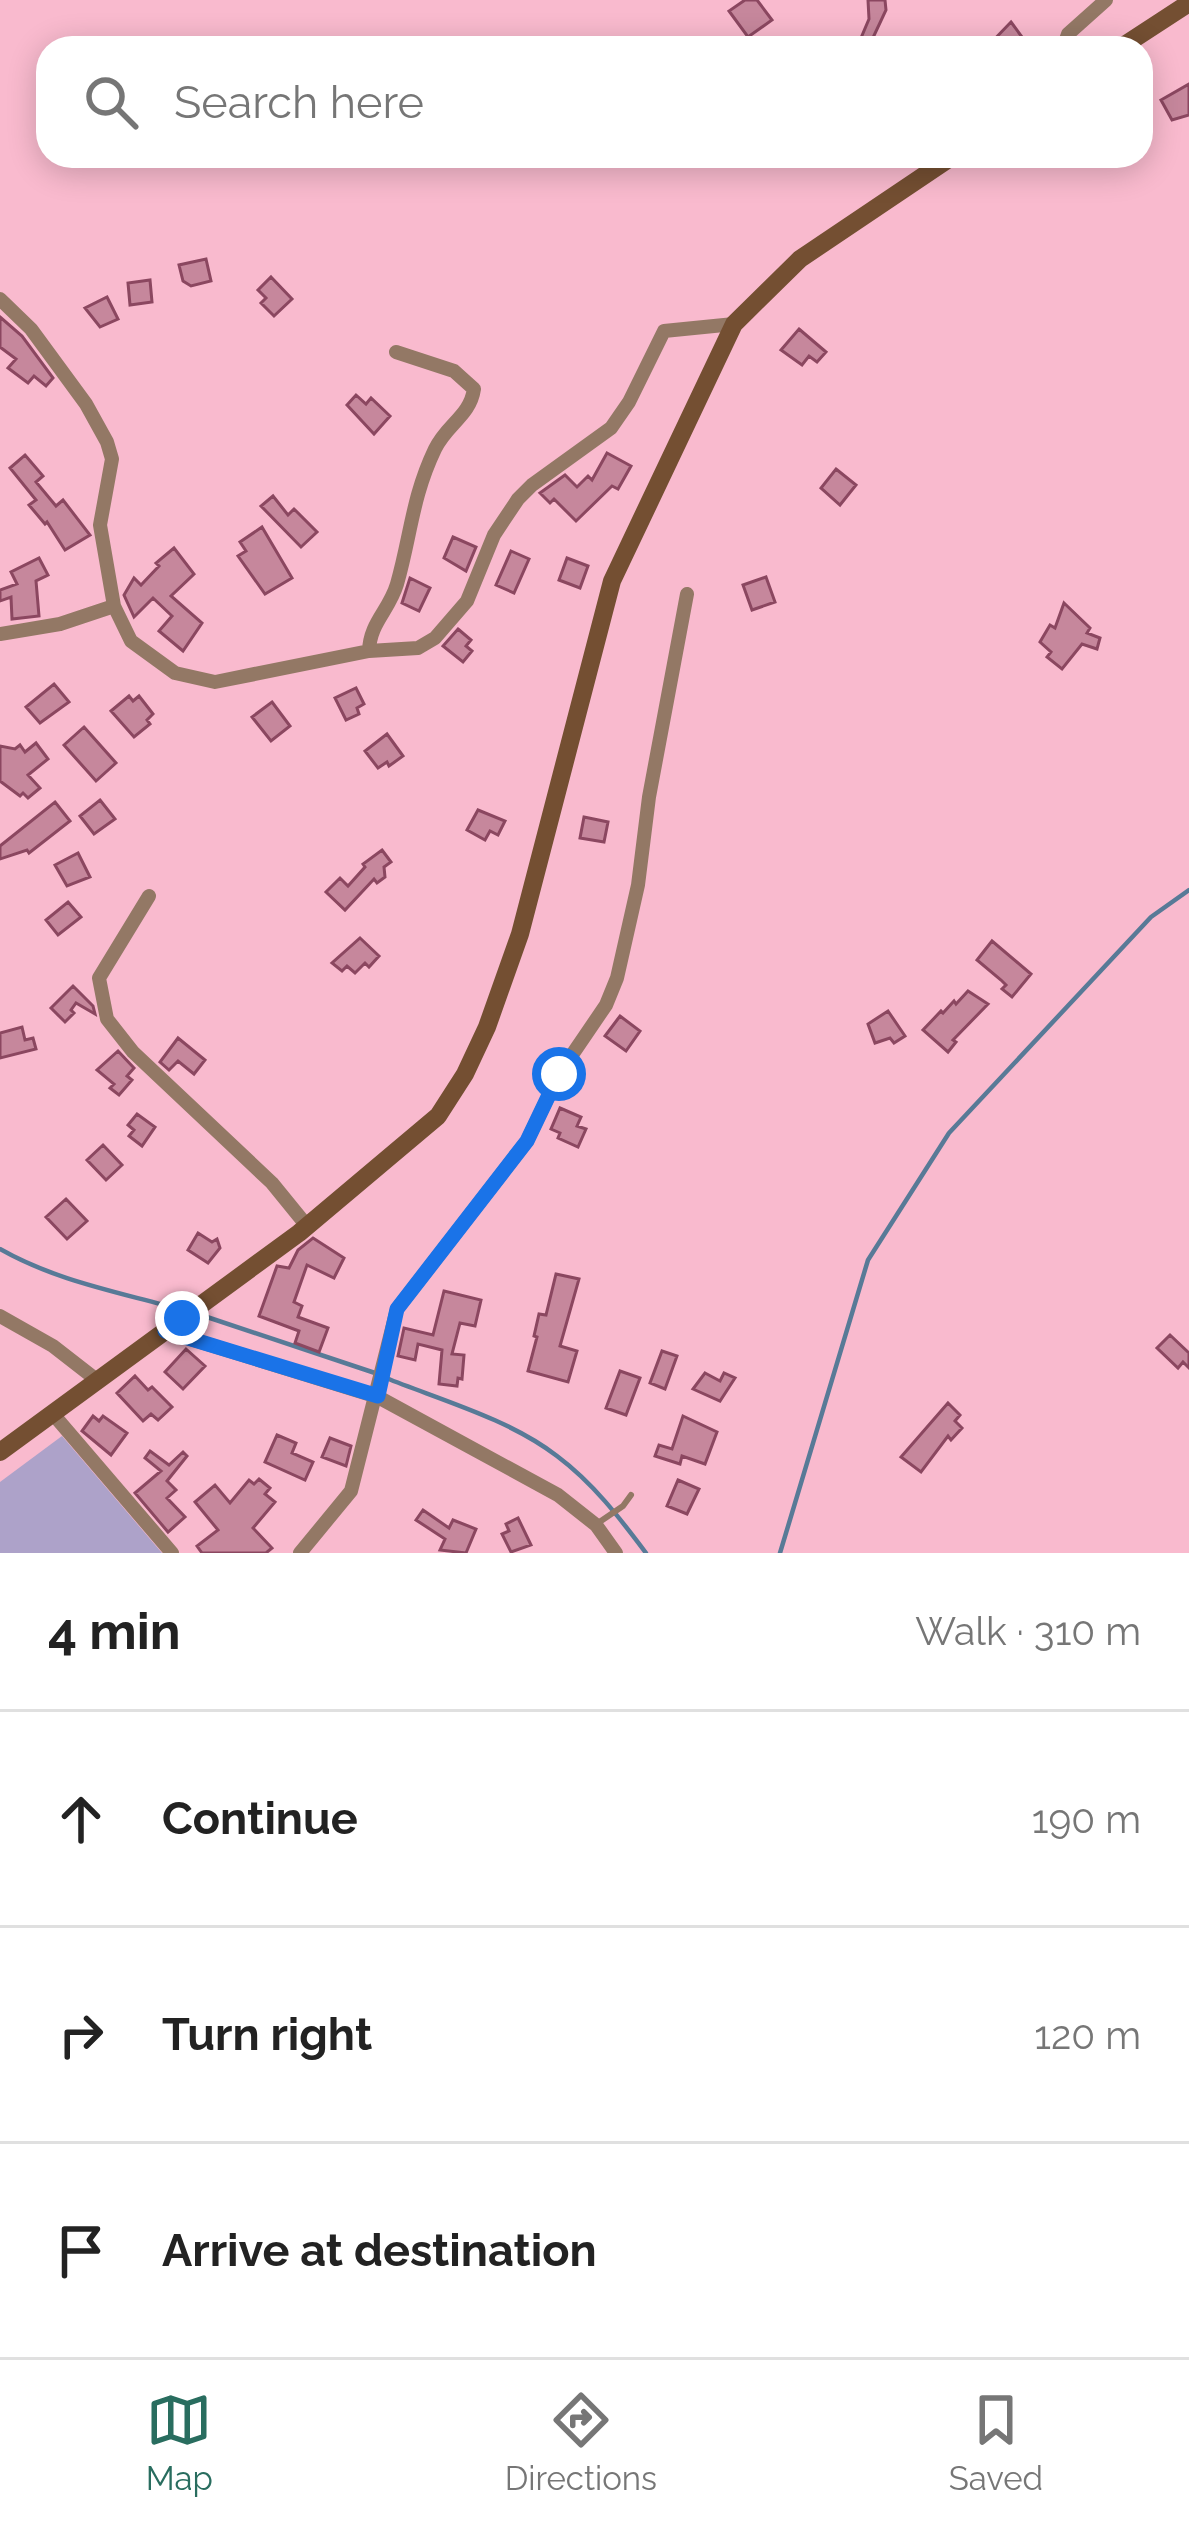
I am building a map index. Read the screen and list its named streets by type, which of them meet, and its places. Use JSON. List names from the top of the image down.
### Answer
{
  "page": {
    "search": "Search here",
    "heading": ["4 min", "Walk · 310 m"],
    "list": [
      ["Continue", "190 m"],
      ["Turn right", "120 m"],
      "Arrive at destination"
    ],
    "nav": ["Map", "Directions", "Saved"]
  }
}
